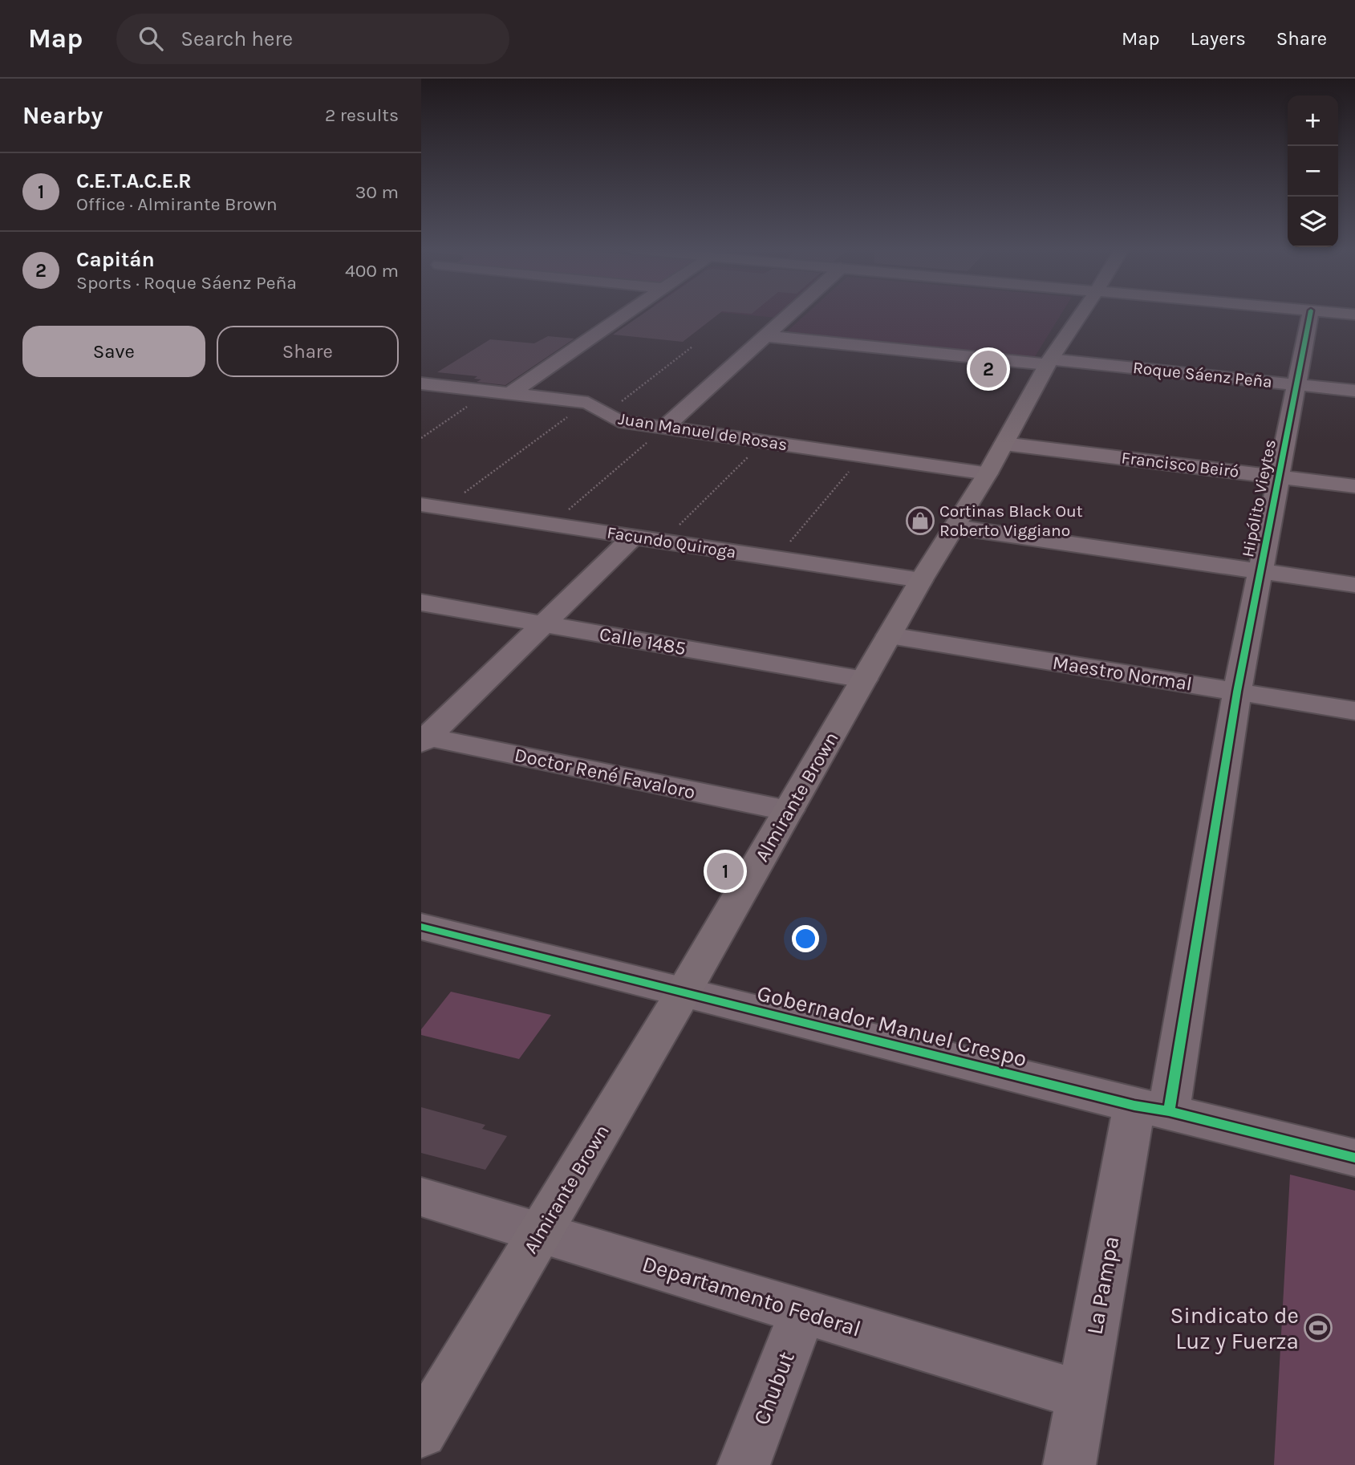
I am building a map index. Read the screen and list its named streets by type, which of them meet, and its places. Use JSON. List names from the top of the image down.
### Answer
{
  "streets": {
    "main road": ["Almirante Brown"],
    "street": [
      "Roque Sáenz Peña",
      "Juan Manuel de Rosas",
      "Francisco Beiró",
      "Hipólito Vieytes",
      "Facundo Quiroga",
      "Calle 1485",
      "Maestro Normal",
      "Doctor René Favaloro",
      "Gobernador Manuel Crespo",
      "La Pampa",
      "Departamento Federal",
      "Chubut"
    ]
  },
  "crossings": [
    ["Roque Sáenz Peña", "Hipólito Vieytes"],
    ["Roque Sáenz Peña", "Almirante Brown"],
    ["Juan Manuel de Rosas", "Almirante Brown"],
    ["Francisco Beiró", "Hipólito Vieytes"],
    ["Francisco Beiró", "Almirante Brown"],
    ["Hipólito Vieytes", "Maestro Normal"],
    ["Hipólito Vieytes", "Gobernador Manuel Crespo"],
    ["Hipólito Vieytes", "La Pampa"],
    ["Facundo Quiroga", "Almirante Brown"],
    ["Calle 1485", "Almirante Brown"],
    ["Maestro Normal", "Almirante Brown"],
    ["Doctor René Favaloro", "Almirante Brown"],
    ["Almirante Brown", "Gobernador Manuel Crespo"],
    ["Almirante Brown", "Departamento Federal"],
    ["Gobernador Manuel Crespo", "La Pampa"],
    ["La Pampa", "Departamento Federal"],
    ["Departamento Federal", "Chubut"]
  ],
  "places": {
    "shop": ["Cortinas Black Out Roberto Viggiano"],
    "sports": ["Sindicato de Luz y Fuerza"]
  },
  "page": {
    "header": "Map",
    "search": "Search here",
    "nav": ["Map", "Layers", "Share"],
    "heading": ["Nearby", "2 results"],
    "map_buttons": ["+", "−"],
    "list": [
      {
        "mark": "1",
        "name": "C.E.T.A.C.E.R",
        "note": "Office · Almirante Brown",
        "value": "30 m"
      },
      {
        "mark": "2",
        "name": "Capitán",
        "note": "Sports · Roque Sáenz Peña",
        "value": "400 m"
      }
    ],
    "buttons": ["Save", "Share"],
    "pins": ["2", "1"]
  }
}
